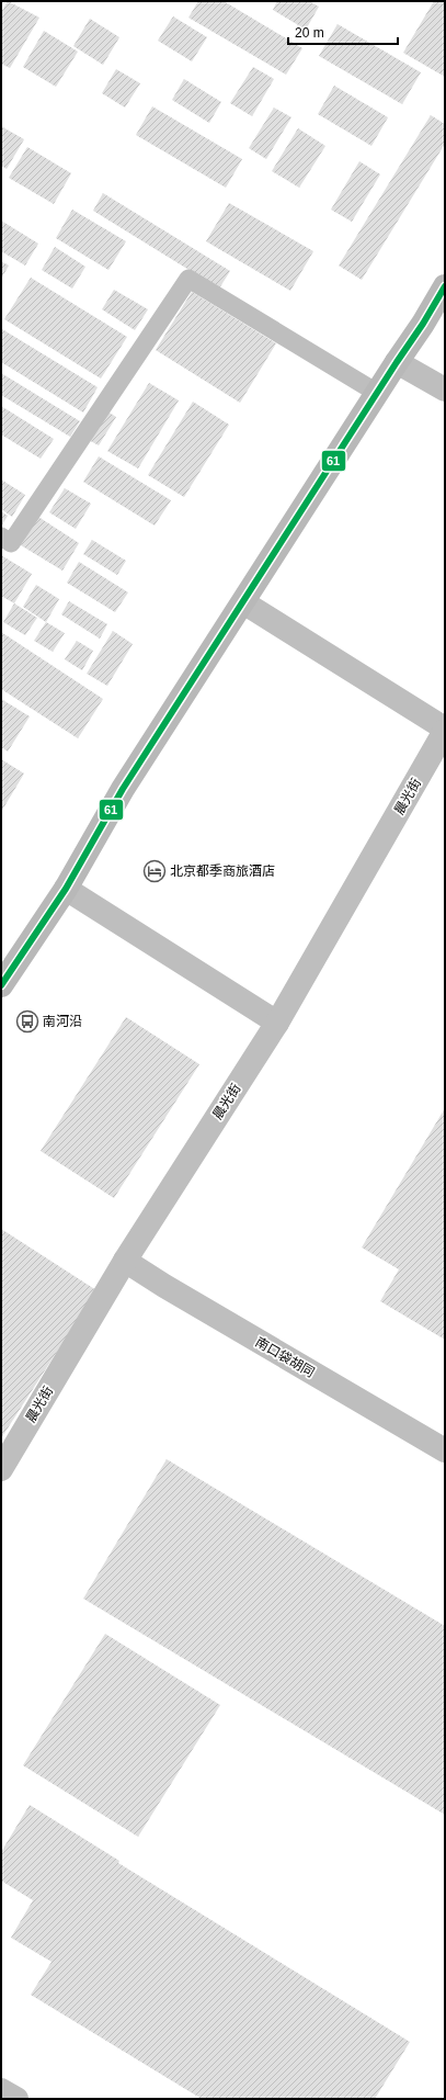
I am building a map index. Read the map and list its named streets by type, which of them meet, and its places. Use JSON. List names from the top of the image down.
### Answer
{
  "streets": {
    "street": ["晨光街", "南口袋胡同"]
  },
  "crossings": [
    ["晨光街", "南口袋胡同"]
  ],
  "places": {
    "hotel": ["北京都季商旅酒店"],
    "bus stop": ["南河沿"]
  },
  "lines": ["transit line 61"],
  "scale_bar": "20 m"
}
